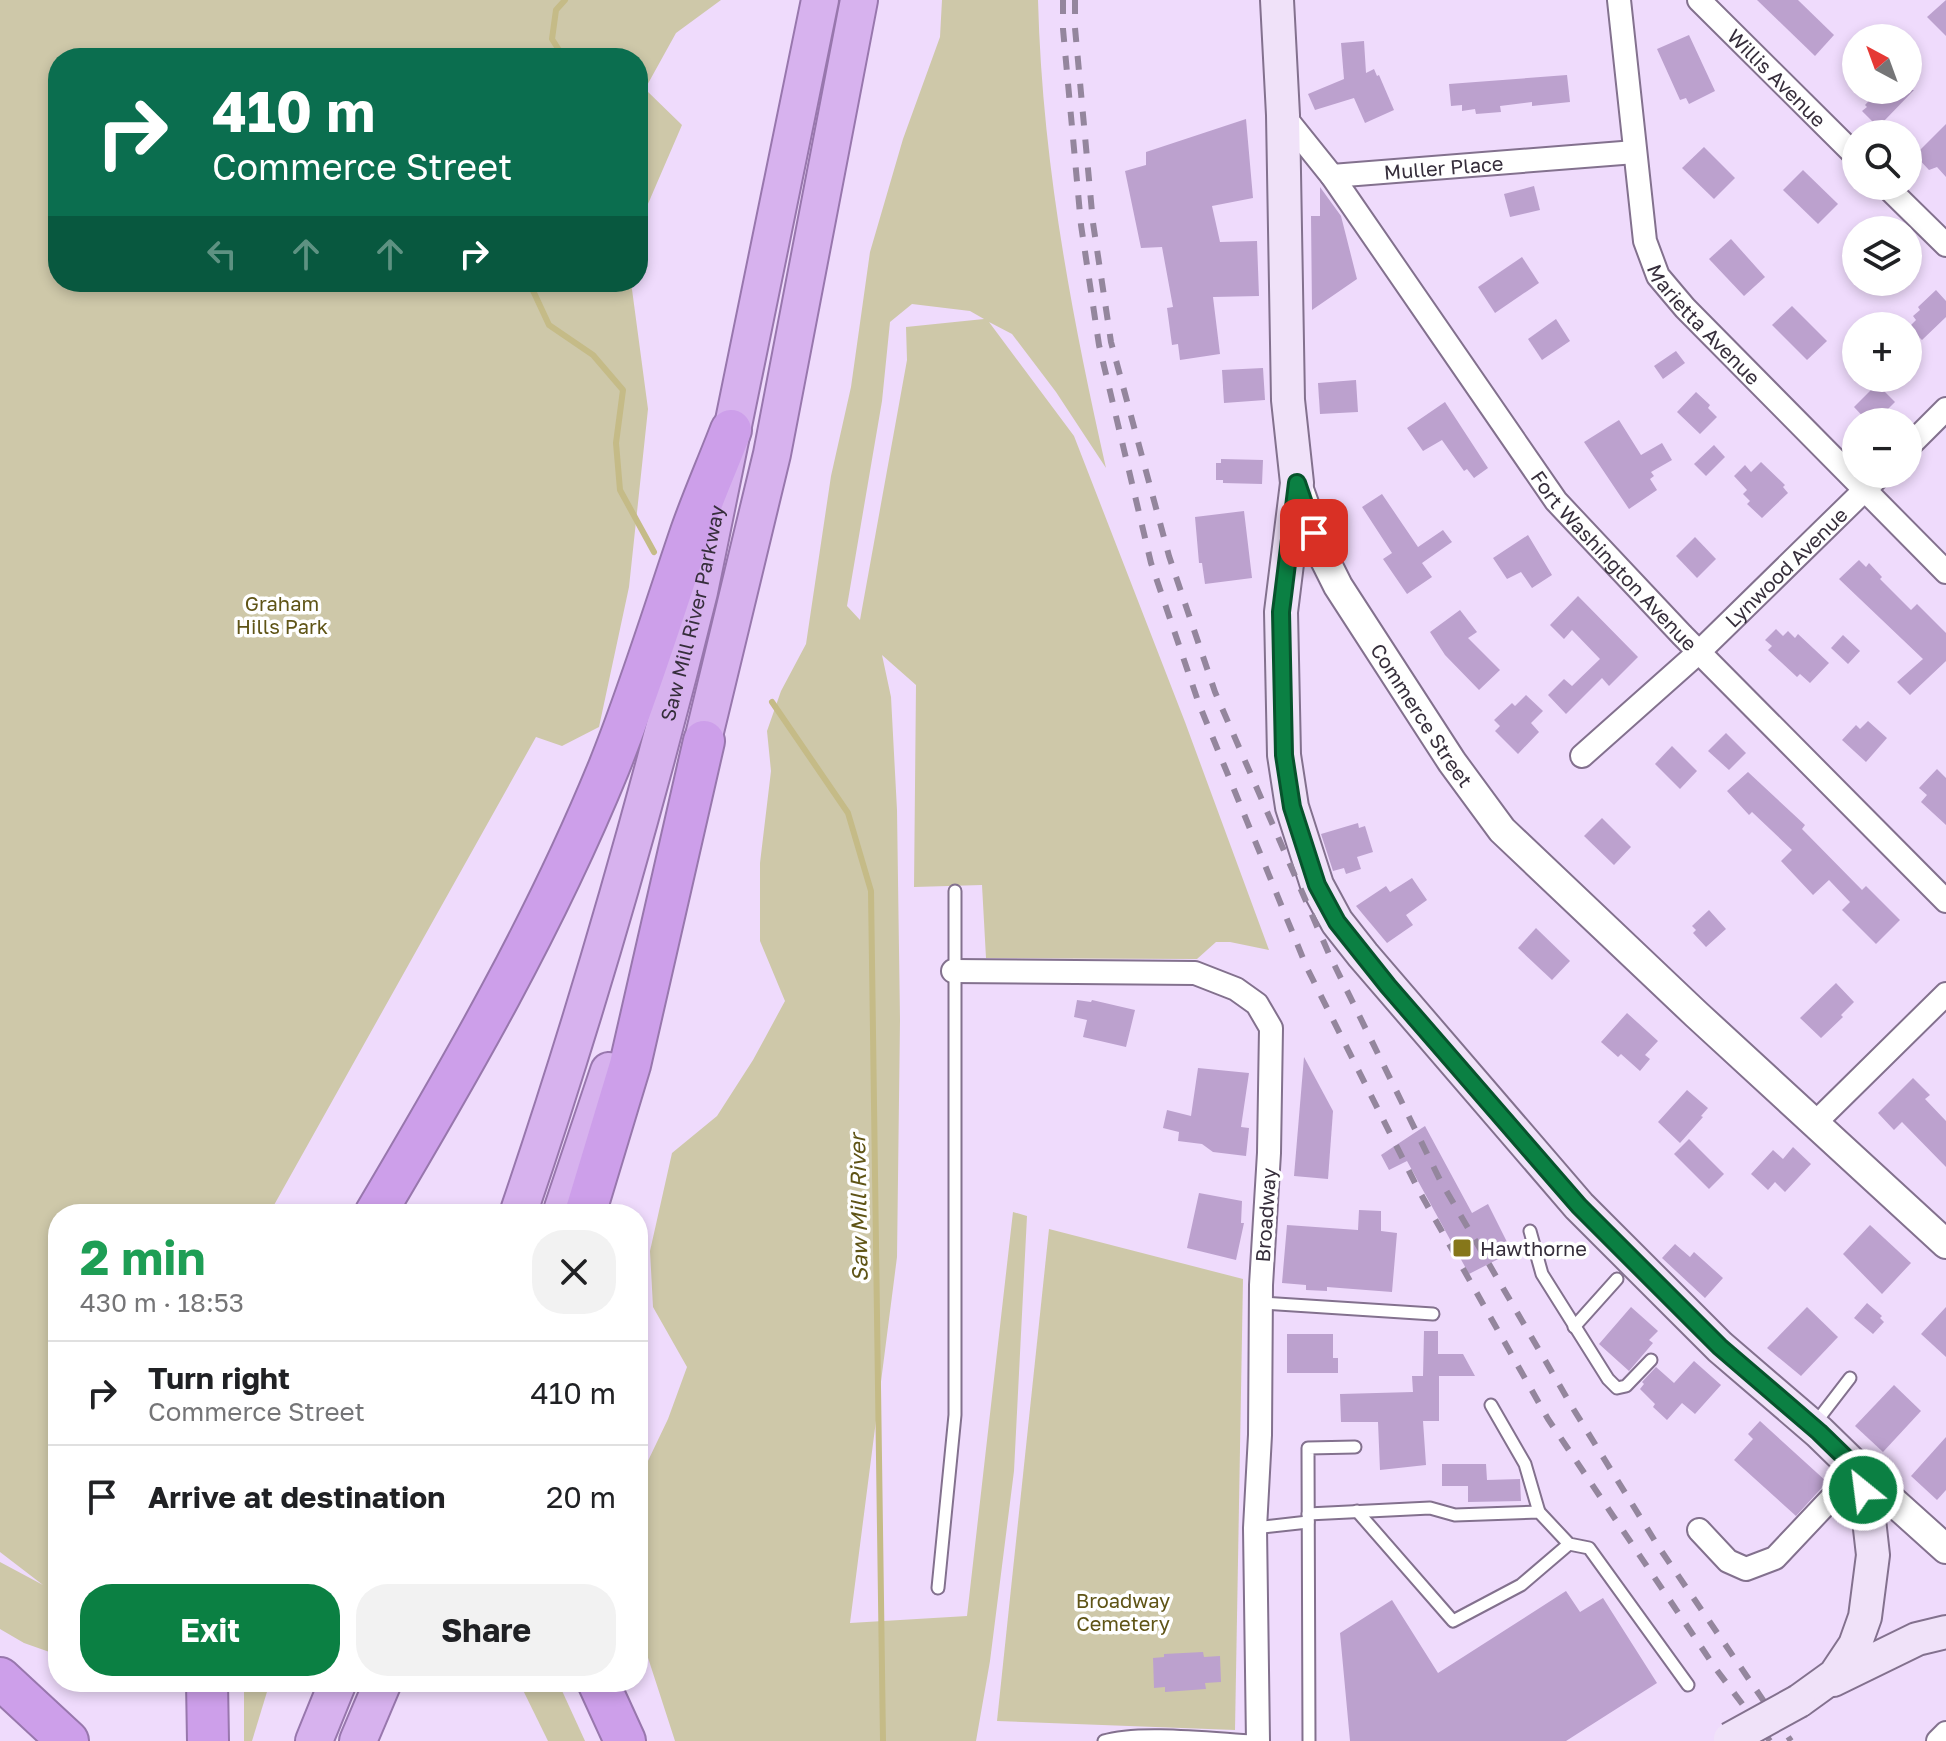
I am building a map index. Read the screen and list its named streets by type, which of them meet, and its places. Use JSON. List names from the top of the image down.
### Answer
{
  "streets": {
    "highway": ["Saw Mill River Parkway"],
    "main road": ["Commerce Street"],
    "street": [
      "Willis Avenue",
      "Muller Place",
      "Marietta Avenue",
      "Fort Washington Avenue",
      "Lynwood Avenue",
      "Broadway"
    ]
  },
  "crossings": [
    ["Muller Place", "Marietta Avenue"],
    ["Muller Place", "Fort Washington Avenue"],
    ["Fort Washington Avenue", "Lynwood Avenue"]
  ],
  "water": ["Saw Mill River"],
  "parks": ["Graham Hills Park", "Broadway Cemetery"],
  "places": {
    "transit": ["Hawthorne"]
  },
  "north": "top left",
  "page": {
    "map_buttons": ["+", "−"],
    "turn": ["410 m", "Commerce Street"],
    "heading": ["2 min", "430 m · 18:53"],
    "list": [
      {
        "name": "Turn right",
        "note": "Commerce Street",
        "value": "410 m"
      },
      {
        "name": "Arrive at destination",
        "value": "20 m"
      }
    ],
    "buttons": ["Exit", "Share"]
  }
}
